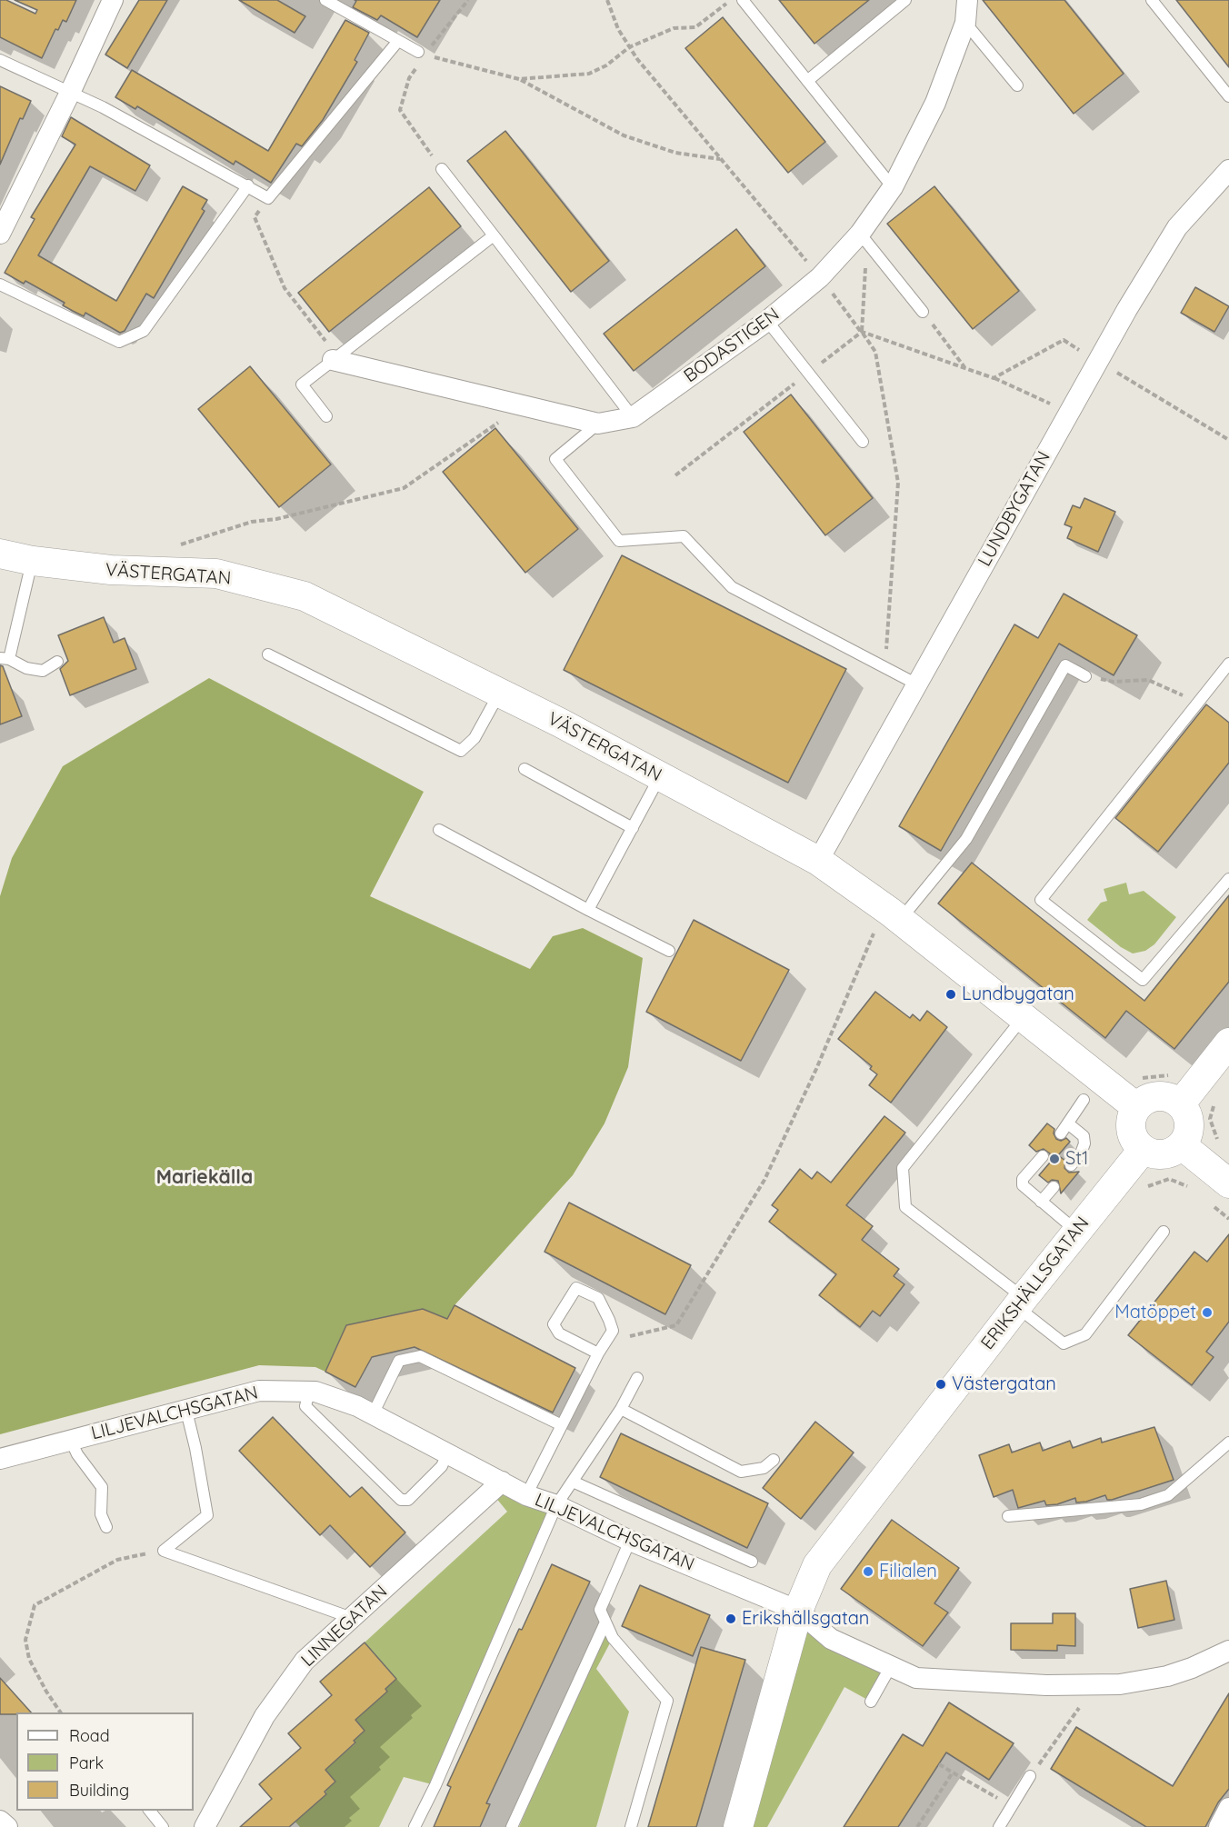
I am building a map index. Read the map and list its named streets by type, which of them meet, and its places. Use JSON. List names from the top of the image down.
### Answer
{
  "streets": {
    "street": [
      "BODASTIGEN",
      "LUNDBYGATAN",
      "VÄSTERGATAN",
      "ERIKSHÄLLSGATAN",
      "LILJEVALCHSGATAN",
      "LINNEGATAN"
    ]
  },
  "crossings": [
    ["LUNDBYGATAN", "VÄSTERGATAN"],
    ["VÄSTERGATAN", "ERIKSHÄLLSGATAN"],
    ["ERIKSHÄLLSGATAN", "LILJEVALCHSGATAN"],
    ["LILJEVALCHSGATAN", "LINNEGATAN"]
  ],
  "districts": ["Mariekälla"],
  "places": [
    "Lundbygatan",
    "St1",
    "Matöppet",
    "Västergatan",
    "Filialen",
    "Erikshällsgatan"
  ],
  "legend": ["Road", "Park", "Building"]
}
